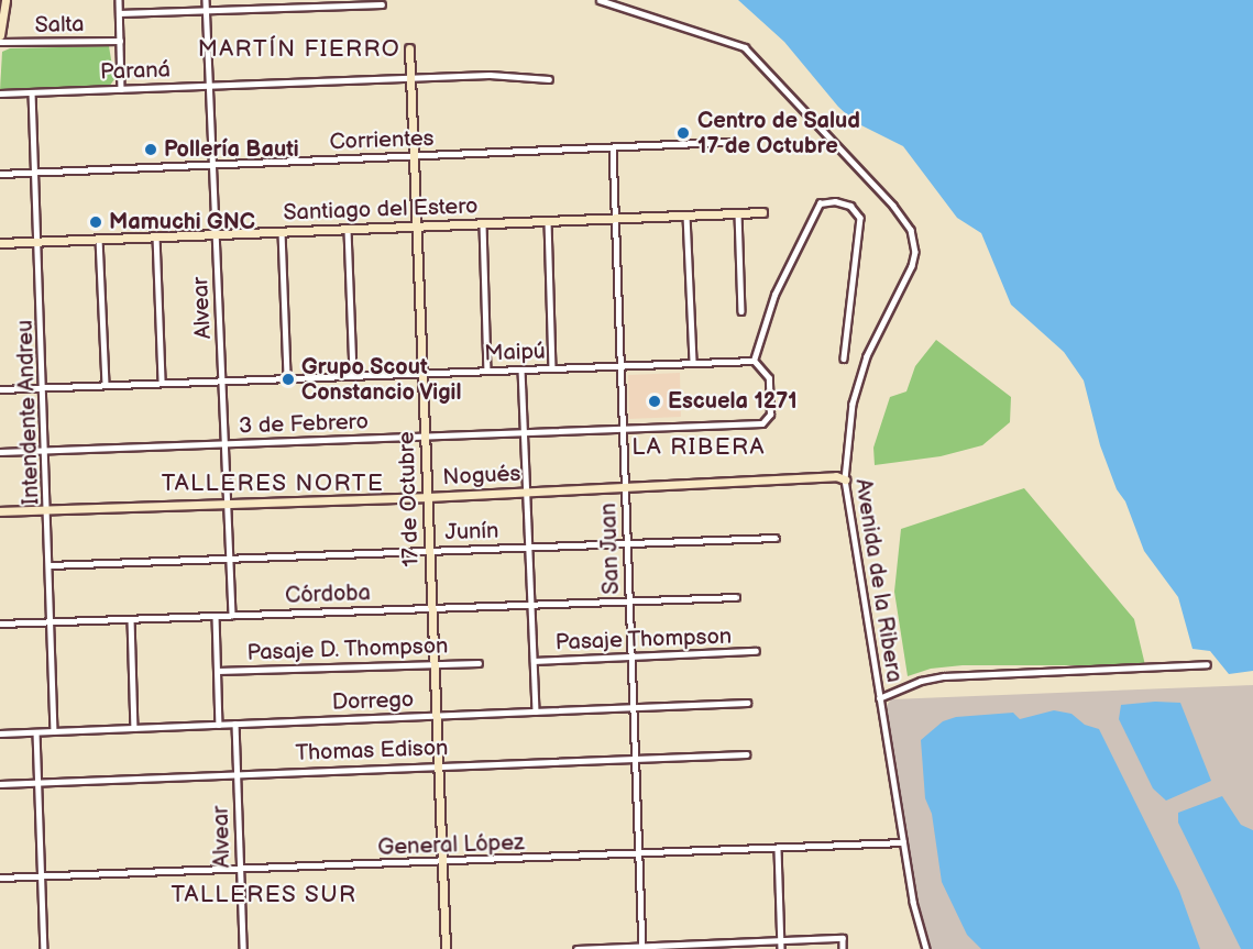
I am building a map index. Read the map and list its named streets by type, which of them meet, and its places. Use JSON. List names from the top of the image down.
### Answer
{
  "streets": {
    "street": [
      "Salta",
      "Paraná",
      "Corrientes",
      "Santiago del Estero",
      "Alvear",
      "Maipú",
      "Intendente Andreu",
      "3 de Febrero",
      "Nogués",
      "17 de Octubre",
      "Junín",
      "San Juan",
      "Avenida de la Ribera",
      "Córdoba",
      "Pasaje Thompson",
      "Pasaje D. Thompson",
      "Dorrego",
      "Thomas Edison",
      "General López"
    ]
  },
  "crossings": [
    ["Paraná", "Alvear"],
    ["Paraná", "Intendente Andreu"],
    ["Paraná", "17 de Octubre"],
    ["Corrientes", "Alvear"],
    ["Corrientes", "Intendente Andreu"],
    ["Corrientes", "17 de Octubre"],
    ["Corrientes", "San Juan"],
    ["Santiago del Estero", "Alvear"],
    ["Santiago del Estero", "Intendente Andreu"],
    ["Santiago del Estero", "17 de Octubre"],
    ["Santiago del Estero", "San Juan"],
    ["Alvear", "Maipú"],
    ["Alvear", "3 de Febrero"],
    ["Alvear", "Nogués"],
    ["Alvear", "Junín"],
    ["Alvear", "Córdoba"],
    ["Alvear", "Dorrego"],
    ["Alvear", "Thomas Edison"],
    ["Alvear", "General López"],
    ["Maipú", "Intendente Andreu"],
    ["Maipú", "3 de Febrero"],
    ["Maipú", "17 de Octubre"],
    ["Maipú", "San Juan"],
    ["Intendente Andreu", "3 de Febrero"],
    ["Intendente Andreu", "Nogués"],
    ["Intendente Andreu", "Junín"],
    ["Intendente Andreu", "Córdoba"],
    ["Intendente Andreu", "Dorrego"],
    ["3 de Febrero", "17 de Octubre"],
    ["3 de Febrero", "San Juan"],
    ["Nogués", "17 de Octubre"],
    ["Nogués", "San Juan"],
    ["Nogués", "Avenida de la Ribera"],
    ["17 de Octubre", "Junín"],
    ["17 de Octubre", "Córdoba"],
    ["17 de Octubre", "Pasaje D. Thompson"],
    ["17 de Octubre", "Dorrego"],
    ["17 de Octubre", "Thomas Edison"],
    ["17 de Octubre", "General López"],
    ["Junín", "San Juan"],
    ["San Juan", "Córdoba"],
    ["San Juan", "Pasaje Thompson"],
    ["San Juan", "Dorrego"],
    ["San Juan", "Thomas Edison"],
    ["San Juan", "General López"],
    ["Avenida de la Ribera", "General López"]
  ],
  "districts": [
    "MARTÍN FIERRO",
    "LA RIBERA",
    "TALLERES NORTE",
    "TALLERES SUR"
  ],
  "places": [
    "Centro de Salud 17 de Octubre",
    "Pollería Bauti",
    "Mamuchi GNC",
    "Grupo Scout Constancio Vigil",
    "Escuela 1271"
  ]
}
